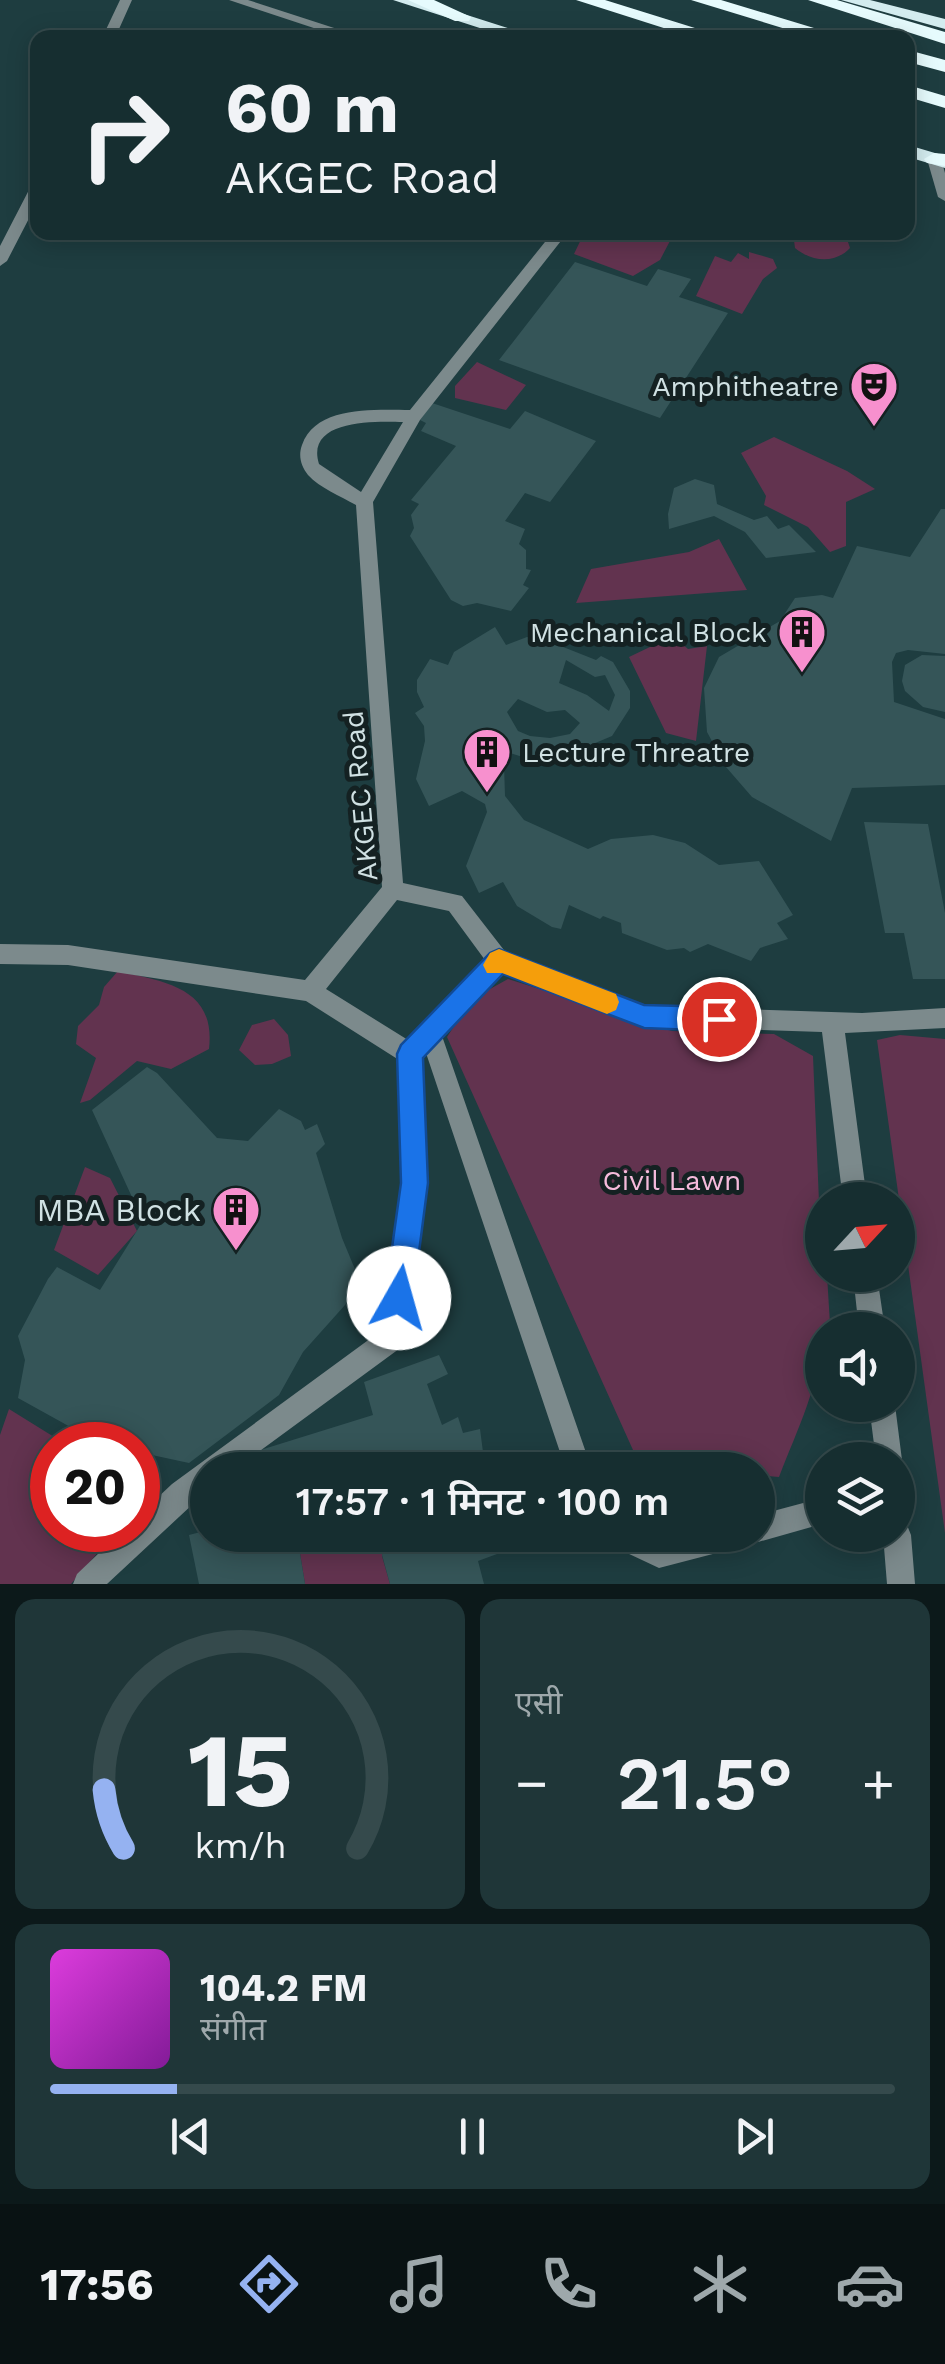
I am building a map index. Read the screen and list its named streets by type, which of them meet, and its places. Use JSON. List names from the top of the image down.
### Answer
{
  "streets": {
    "street": ["AKGEC Road"]
  },
  "parks": ["Civil Lawn"],
  "places": {
    "theatre": ["Amphitheatre"],
    "building": ["Mechanical Block", "Lecture Threatre", "MBA Block"]
  },
  "north": "top right",
  "page": {
    "turn": ["60 m", "AKGEC Road"],
    "limit": "20",
    "trip": "17:57 · 1 मिनट · 100 m",
    "tile": "एसी",
    "heat": ["−", "21.5°", "+"],
    "song": ["104.2 FM", "संगीत"],
    "tabs": "17:56",
    "gauge": ["15", "km/h"]
  }
}
